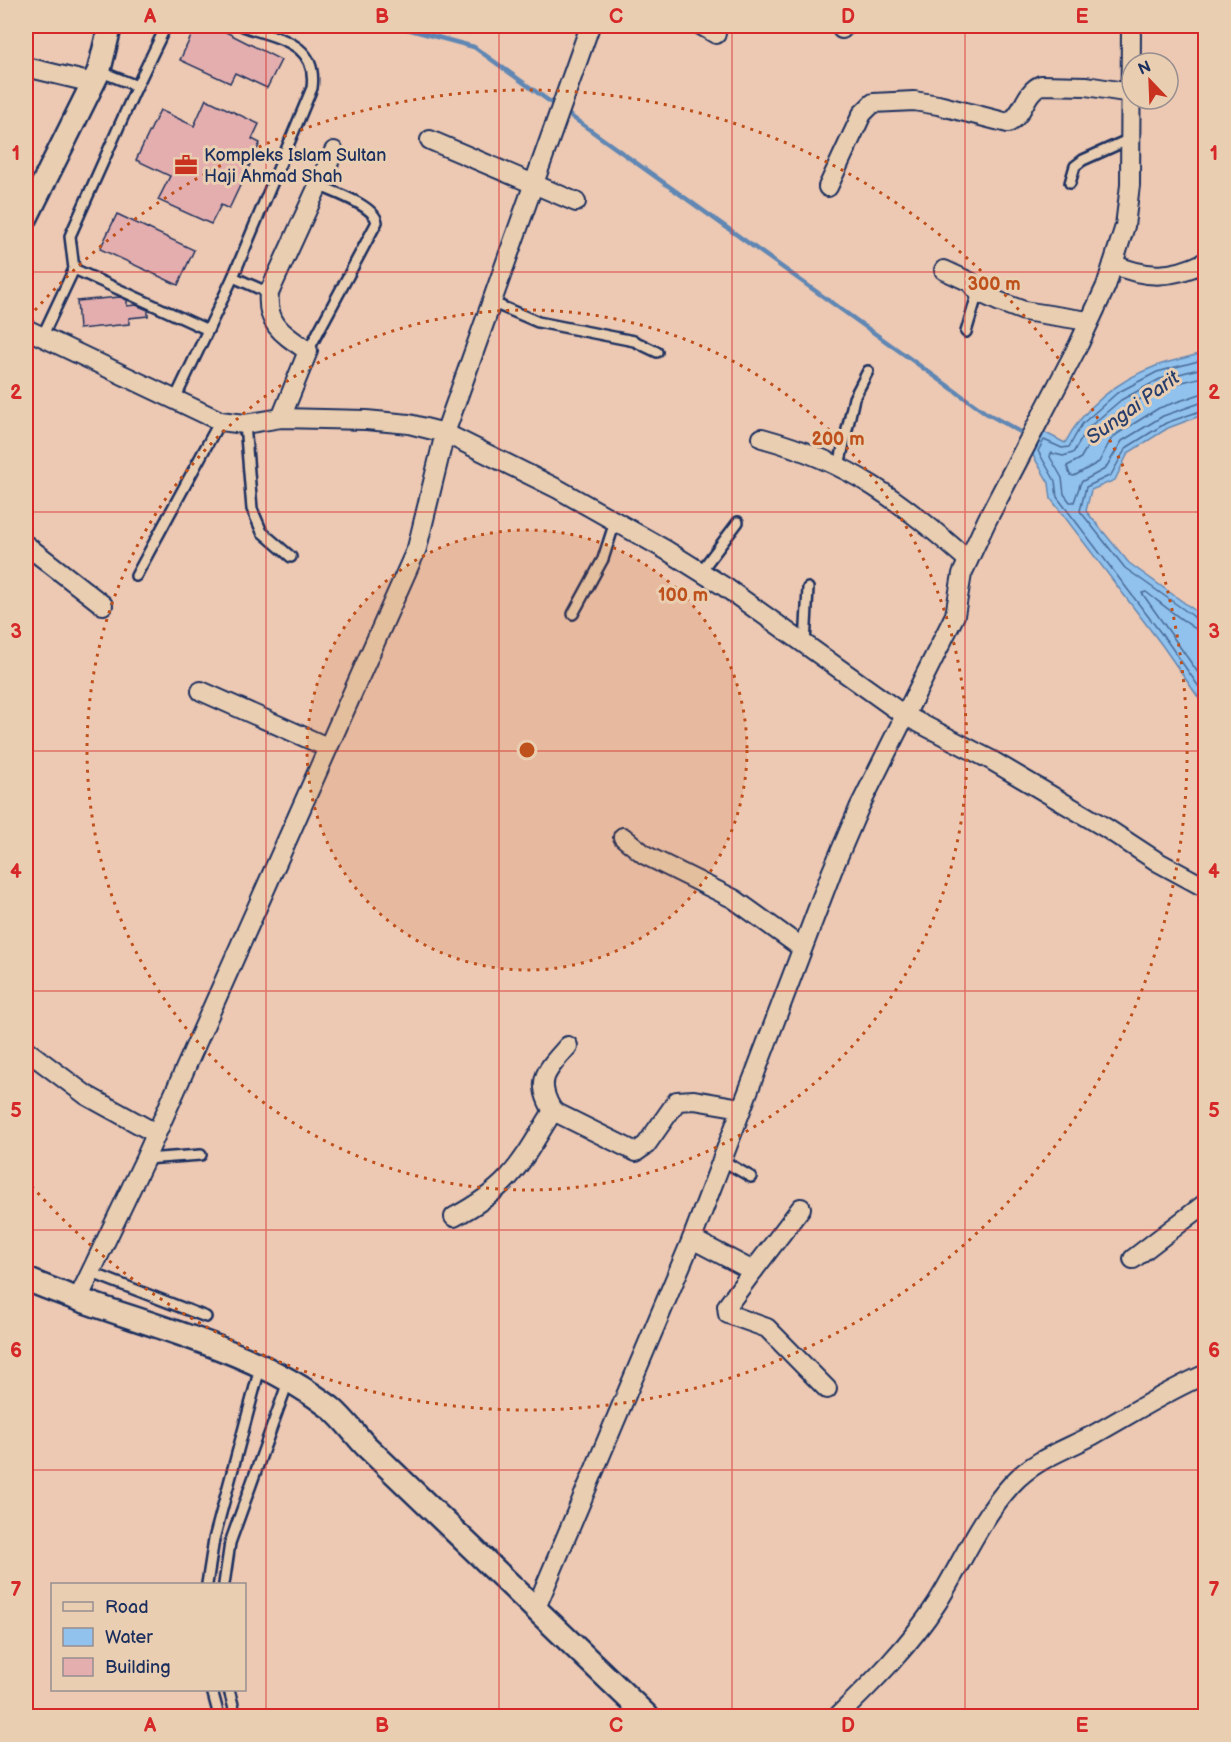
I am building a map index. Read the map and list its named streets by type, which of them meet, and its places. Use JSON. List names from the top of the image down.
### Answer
{
  "water": ["Sungai Parit"],
  "places": {
    "office": ["Kompleks Islam Sultan Haji Ahmad Shah"]
  },
  "legend": ["Road", "Water", "Building"],
  "north": "top left",
  "grid": {
    "columns": [
      "A",
      "B",
      "C",
      "D",
      "E"
    ],
    "rows": [
      "1",
      "2",
      "3",
      "4",
      "5",
      "6",
      "7"
    ]
  },
  "rings": ["300 m", "200 m", "100 m"]
}
